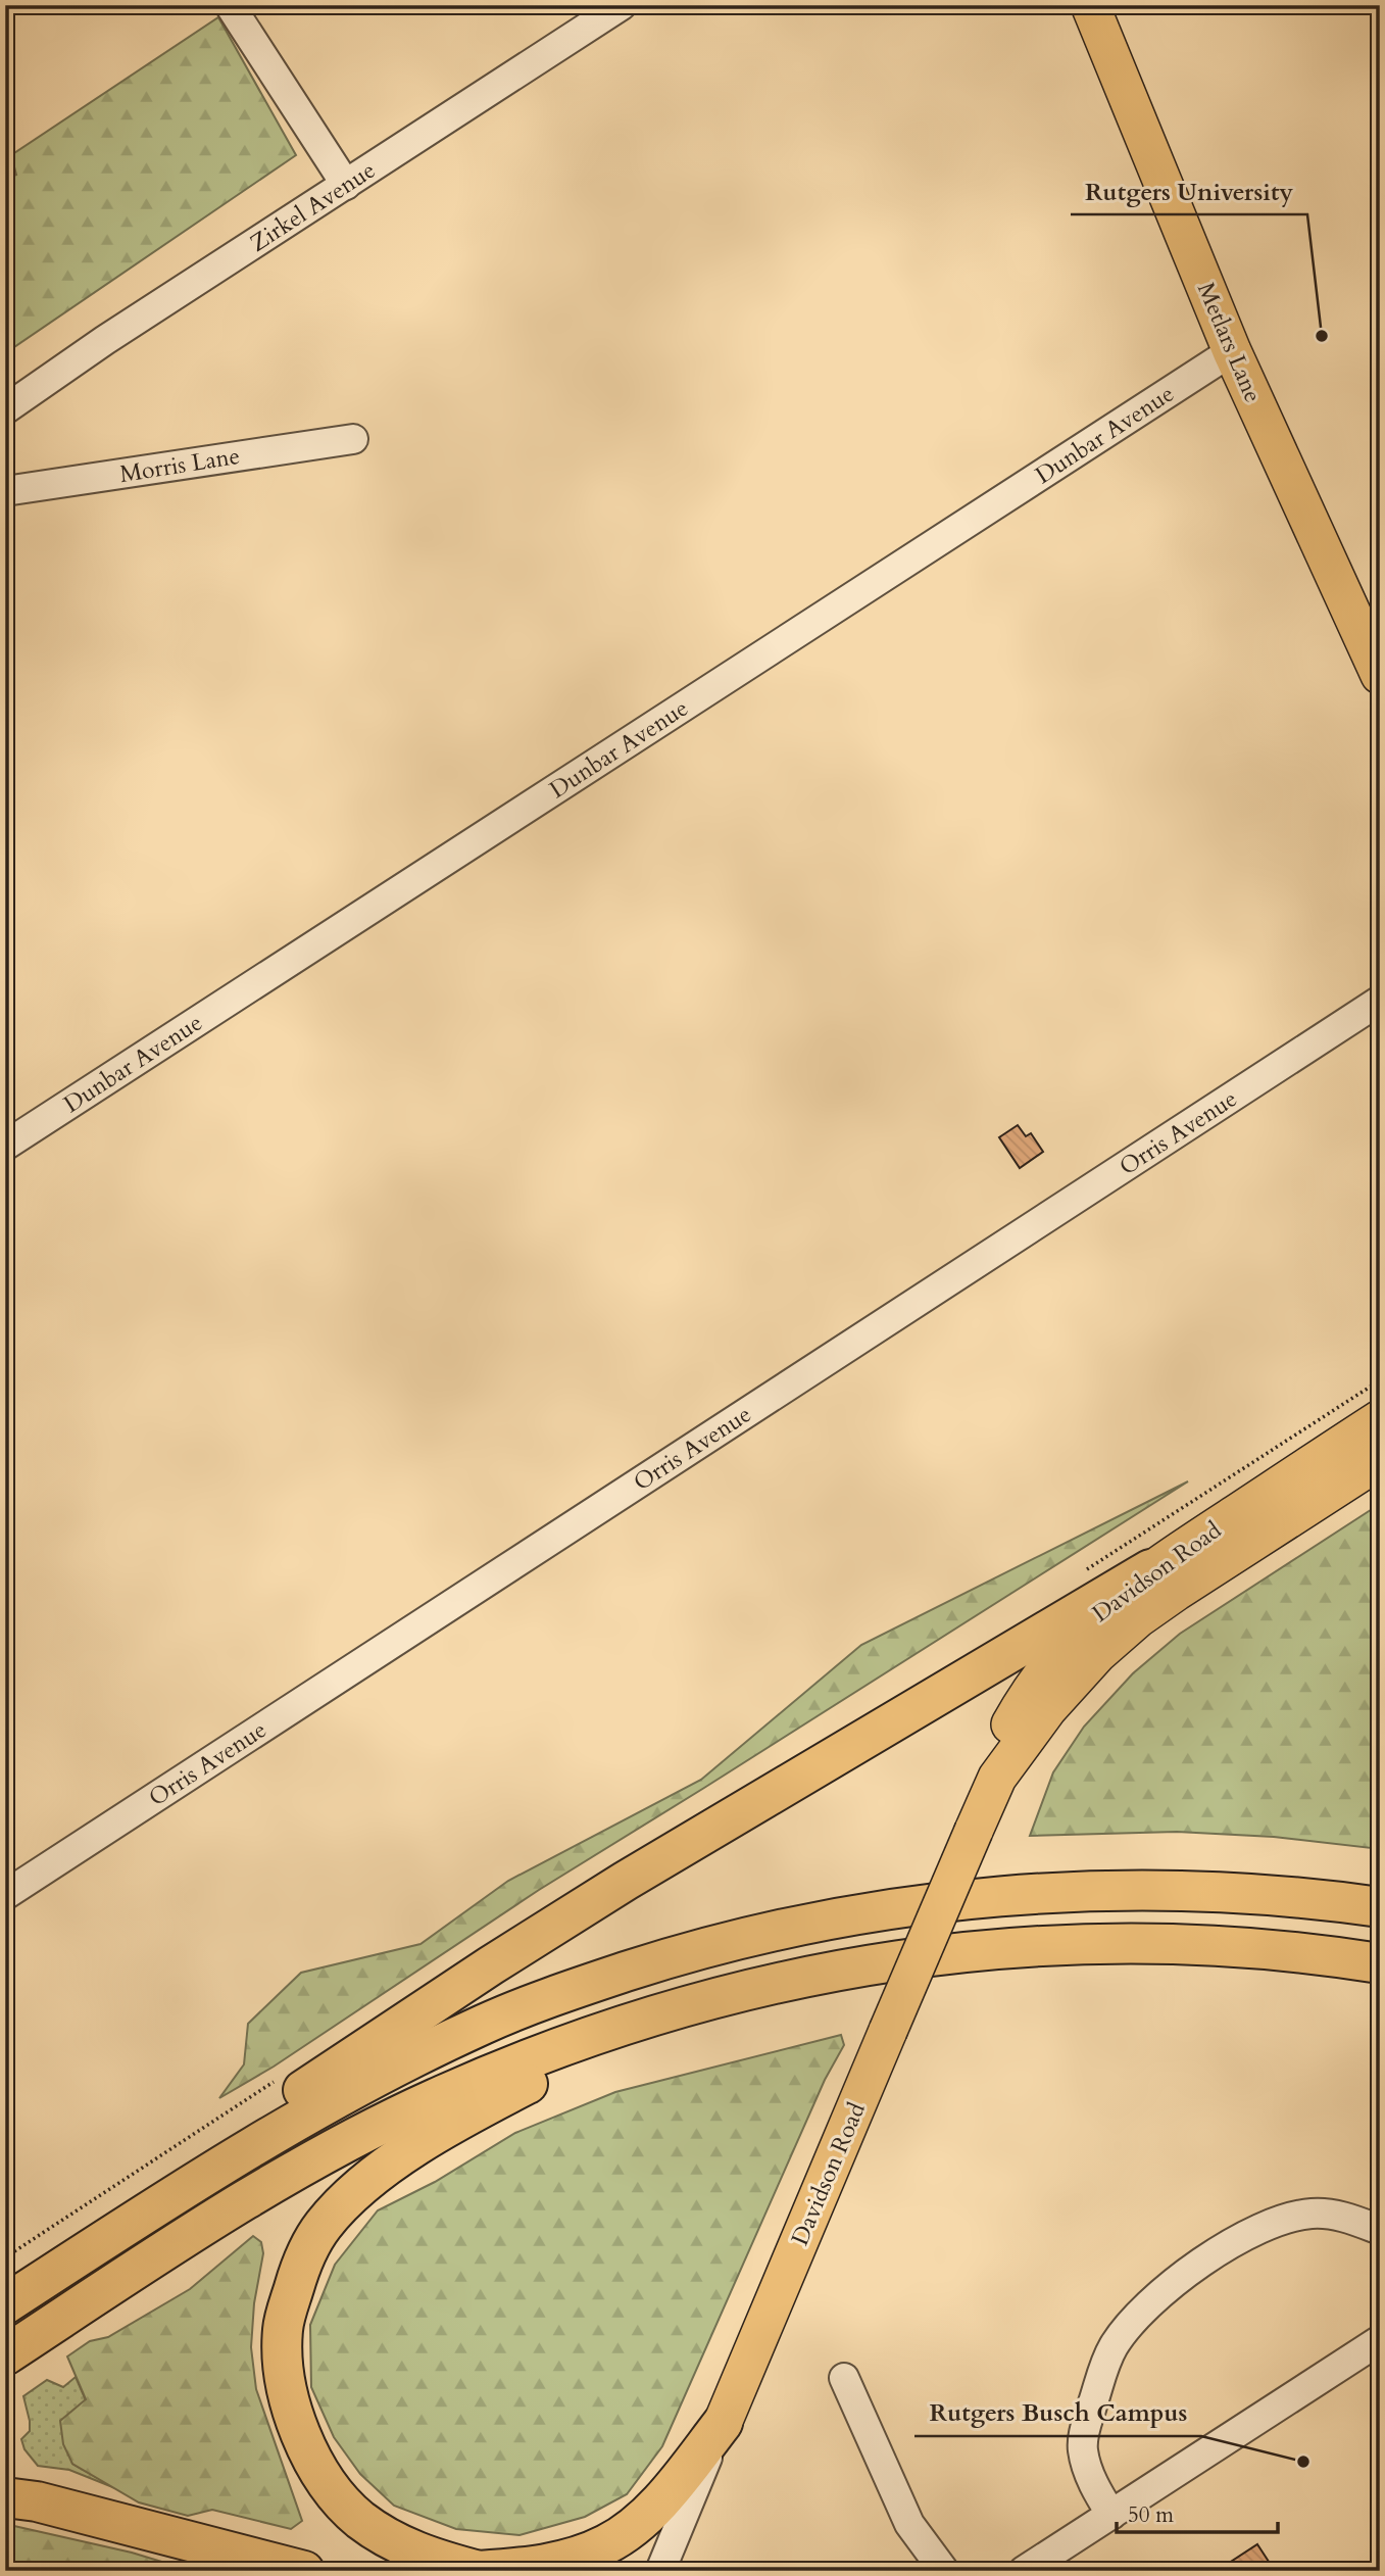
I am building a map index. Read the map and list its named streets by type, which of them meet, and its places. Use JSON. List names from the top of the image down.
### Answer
{
  "streets": {
    "main road": ["Metlars Lane", "Davidson Road"],
    "street": [
      "Zirkel Avenue",
      "Dunbar Avenue",
      "Morris Lane",
      "Orris Avenue"
    ]
  },
  "crossings": [
    ["Metlars Lane", "Dunbar Avenue"]
  ],
  "places": ["Rutgers University", "Rutgers Busch Campus"],
  "scale_bar": "50 m"
}
